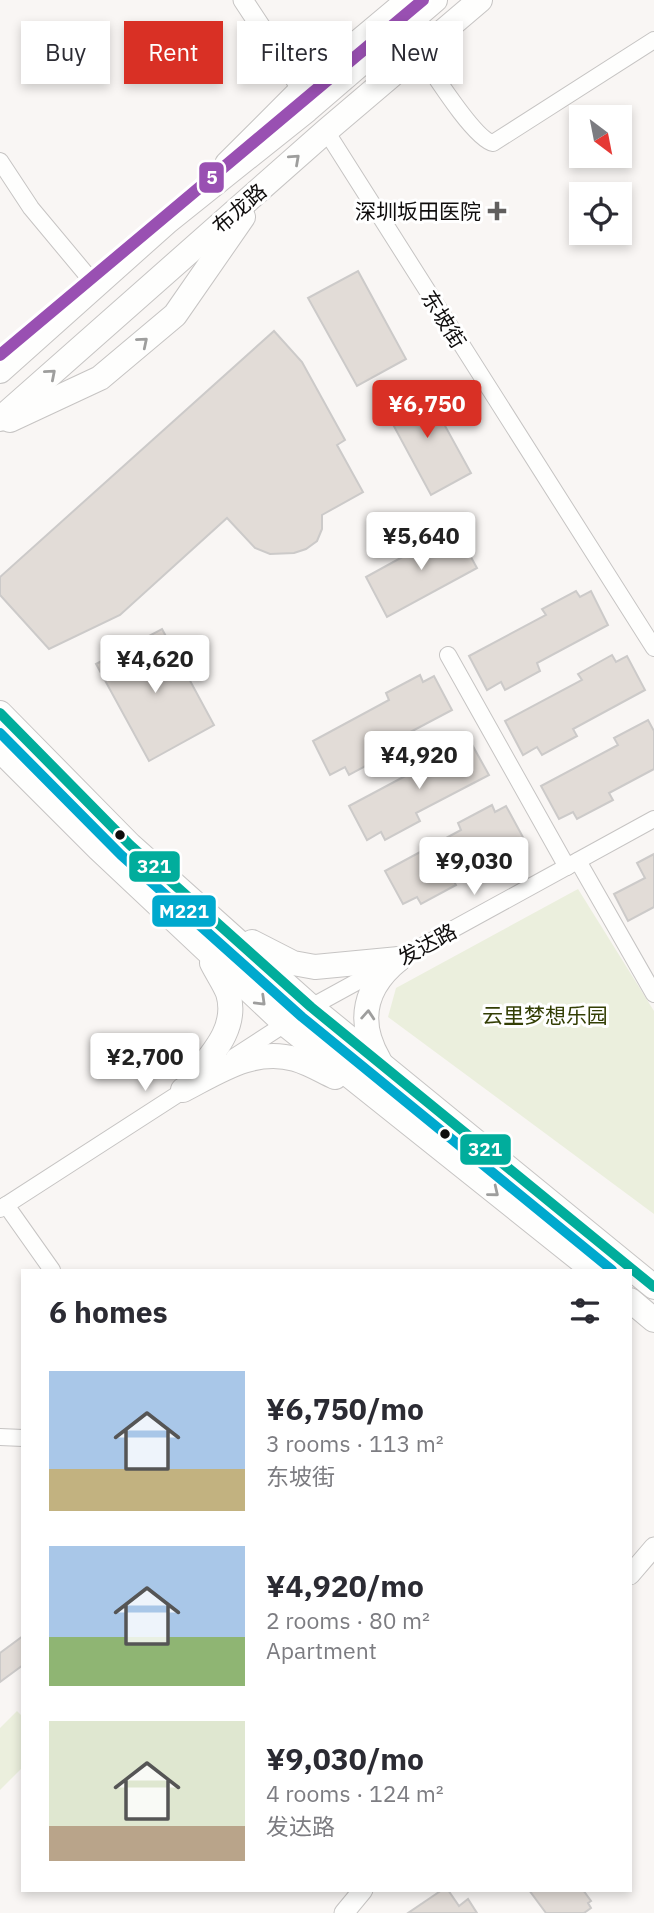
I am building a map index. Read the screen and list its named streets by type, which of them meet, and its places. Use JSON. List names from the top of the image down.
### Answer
{
  "streets": {
    "main road": ["布龙路"],
    "street": ["东坡街", "发达路"]
  },
  "crossings": [
    ["布龙路", "东坡街"]
  ],
  "parks": ["云里梦想乐园"],
  "places": {
    "health": ["深圳坂田医院"]
  },
  "lines": ["transit line 5", "transit line 321", "transit line M221"],
  "north": "bottom right",
  "page": {
    "chip": [
      "Buy",
      "Rent",
      "Filters",
      "New"
    ],
    "price": [
      "¥6,750",
      "¥5,640",
      "¥4,620",
      "¥4,920",
      "¥9,030",
      "¥2,700"
    ],
    "heading": "6 homes",
    "list": [
      {
        "name": "¥6,750/mo",
        "note": "3 rooms · 113 m² · 东坡街"
      },
      {
        "name": "¥4,920/mo",
        "note": "2 rooms · 80 m² · Apartment"
      },
      {
        "name": "¥9,030/mo",
        "note": "4 rooms · 124 m² · 发达路"
      }
    ]
  }
}
